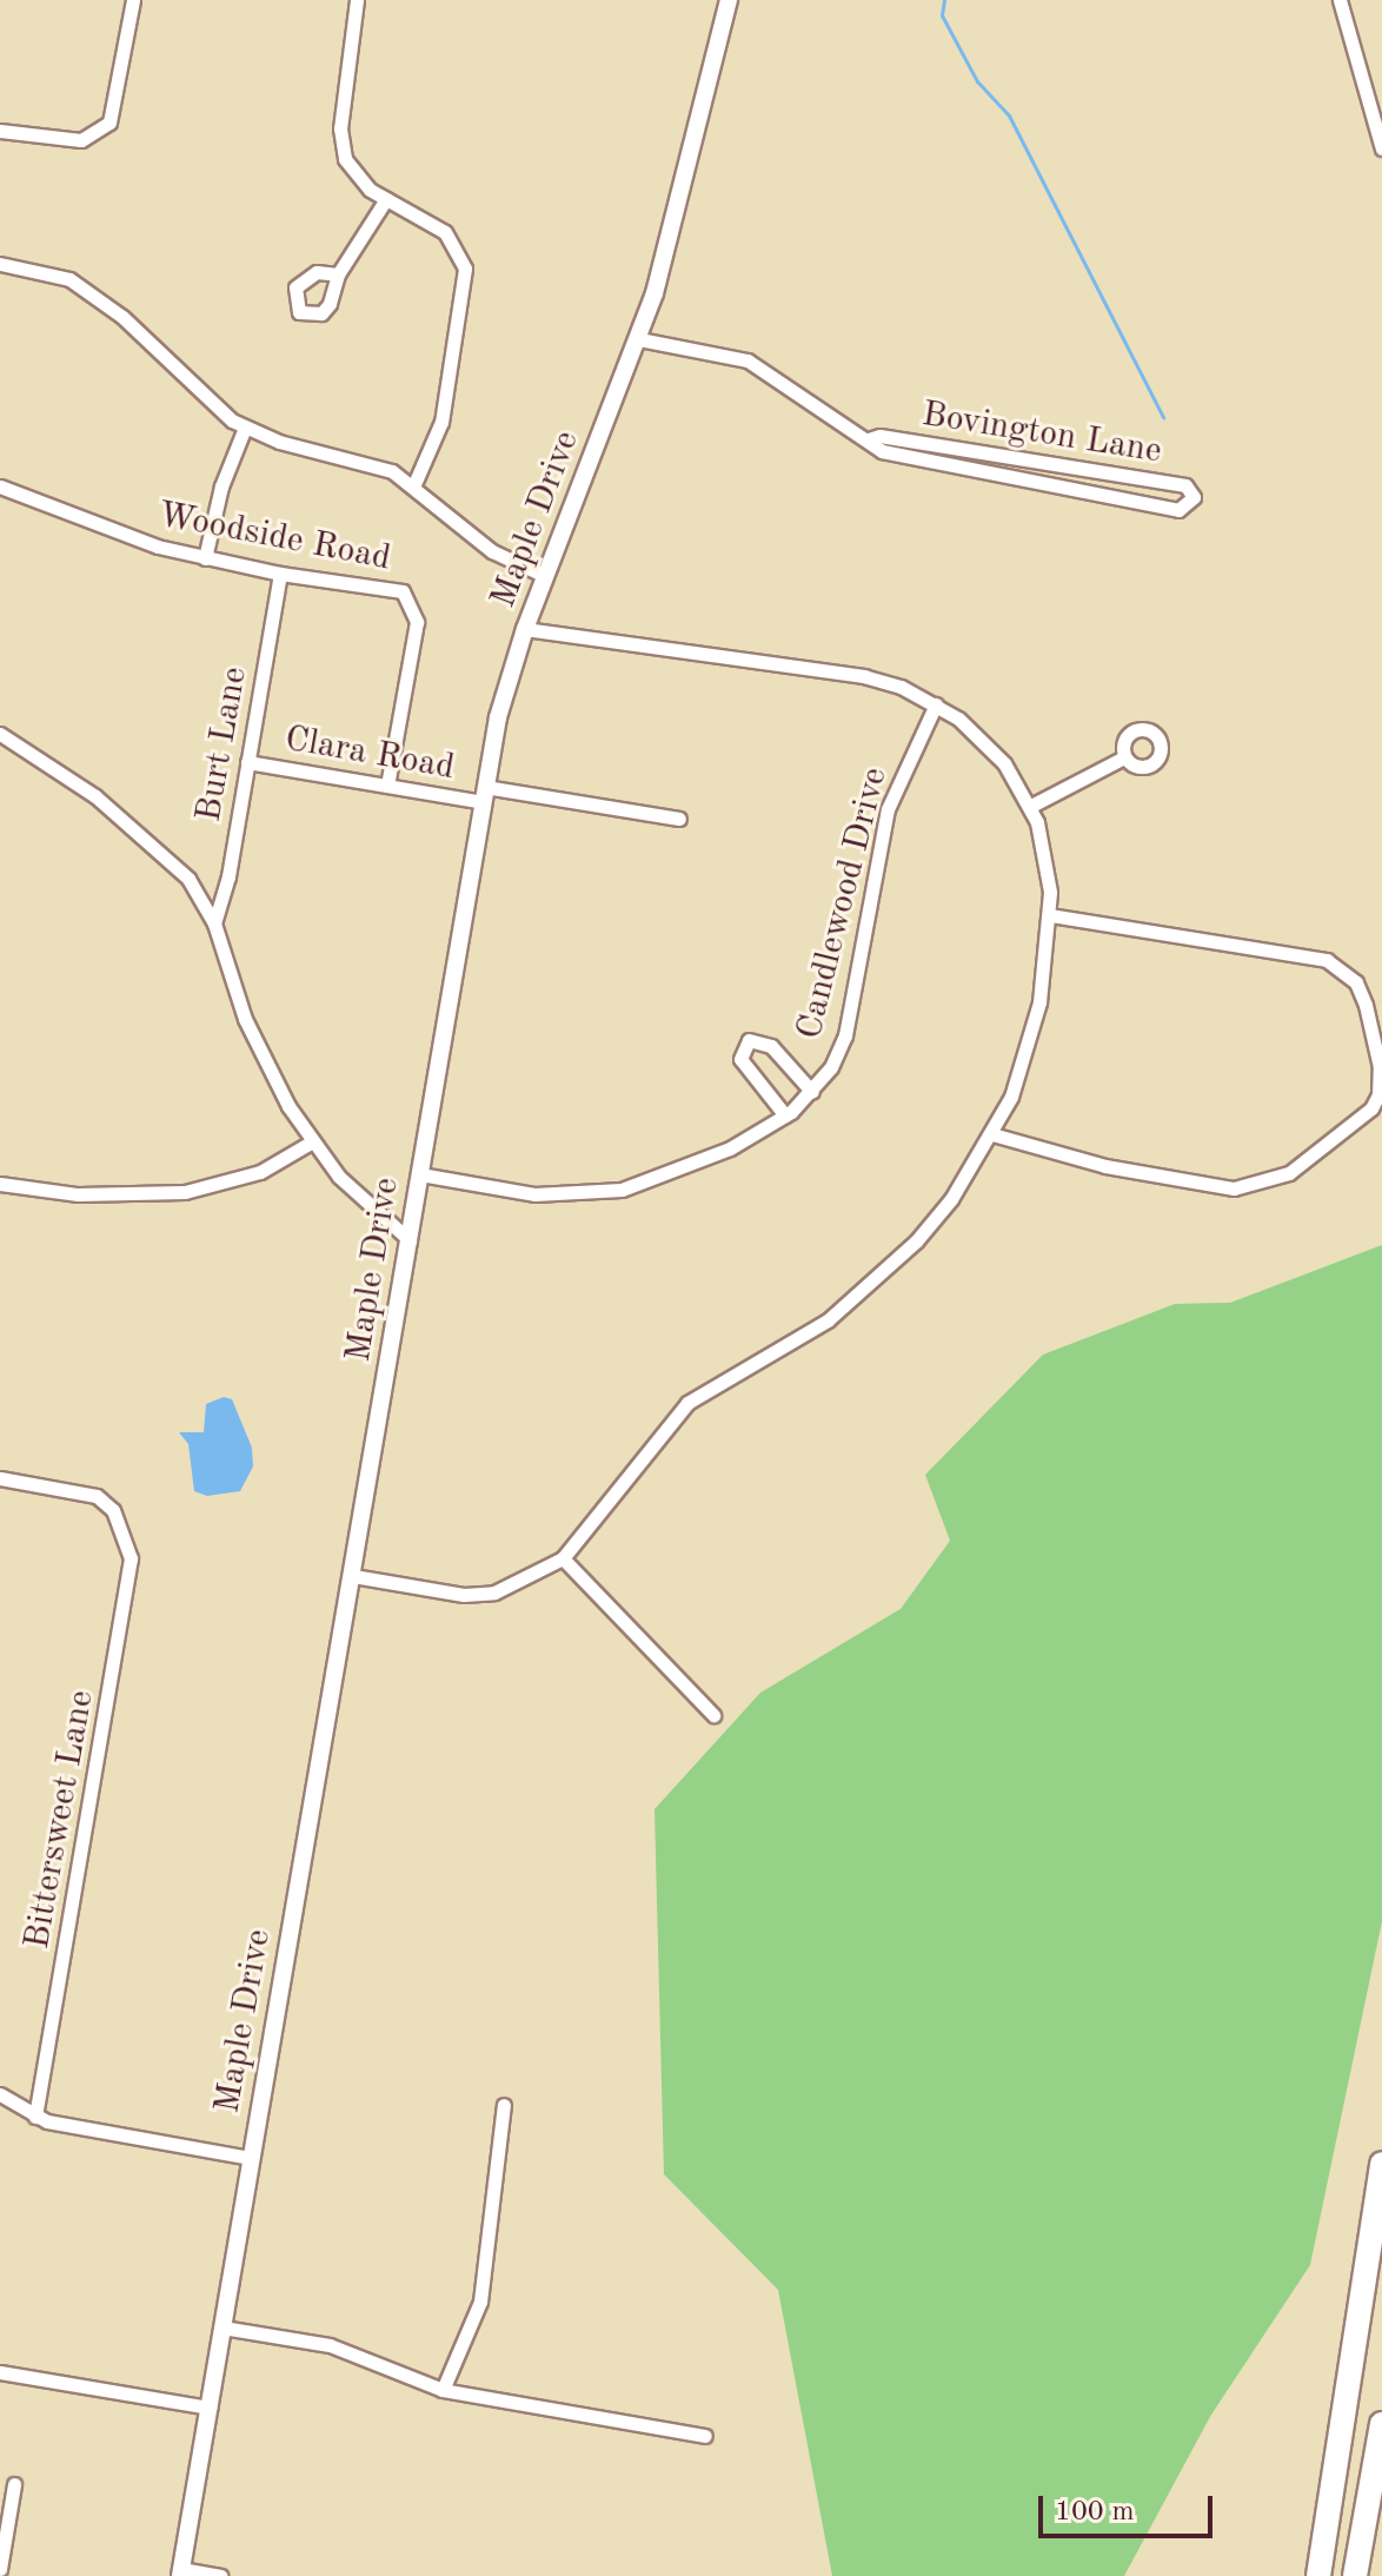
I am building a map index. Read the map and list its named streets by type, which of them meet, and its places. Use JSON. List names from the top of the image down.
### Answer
{
  "streets": {
    "street": [
      "Bovington Lane",
      "Maple Drive",
      "Woodside Road",
      "Burt Lane",
      "Clara Road",
      "Candlewood Drive",
      "Bittersweet Lane"
    ]
  },
  "crossings": [
    ["Bovington Lane", "Maple Drive"],
    ["Maple Drive", "Clara Road"],
    ["Maple Drive", "Candlewood Drive"],
    ["Woodside Road", "Burt Lane"],
    ["Woodside Road", "Clara Road"],
    ["Burt Lane", "Clara Road"]
  ],
  "scale_bar": "100 m"
}
